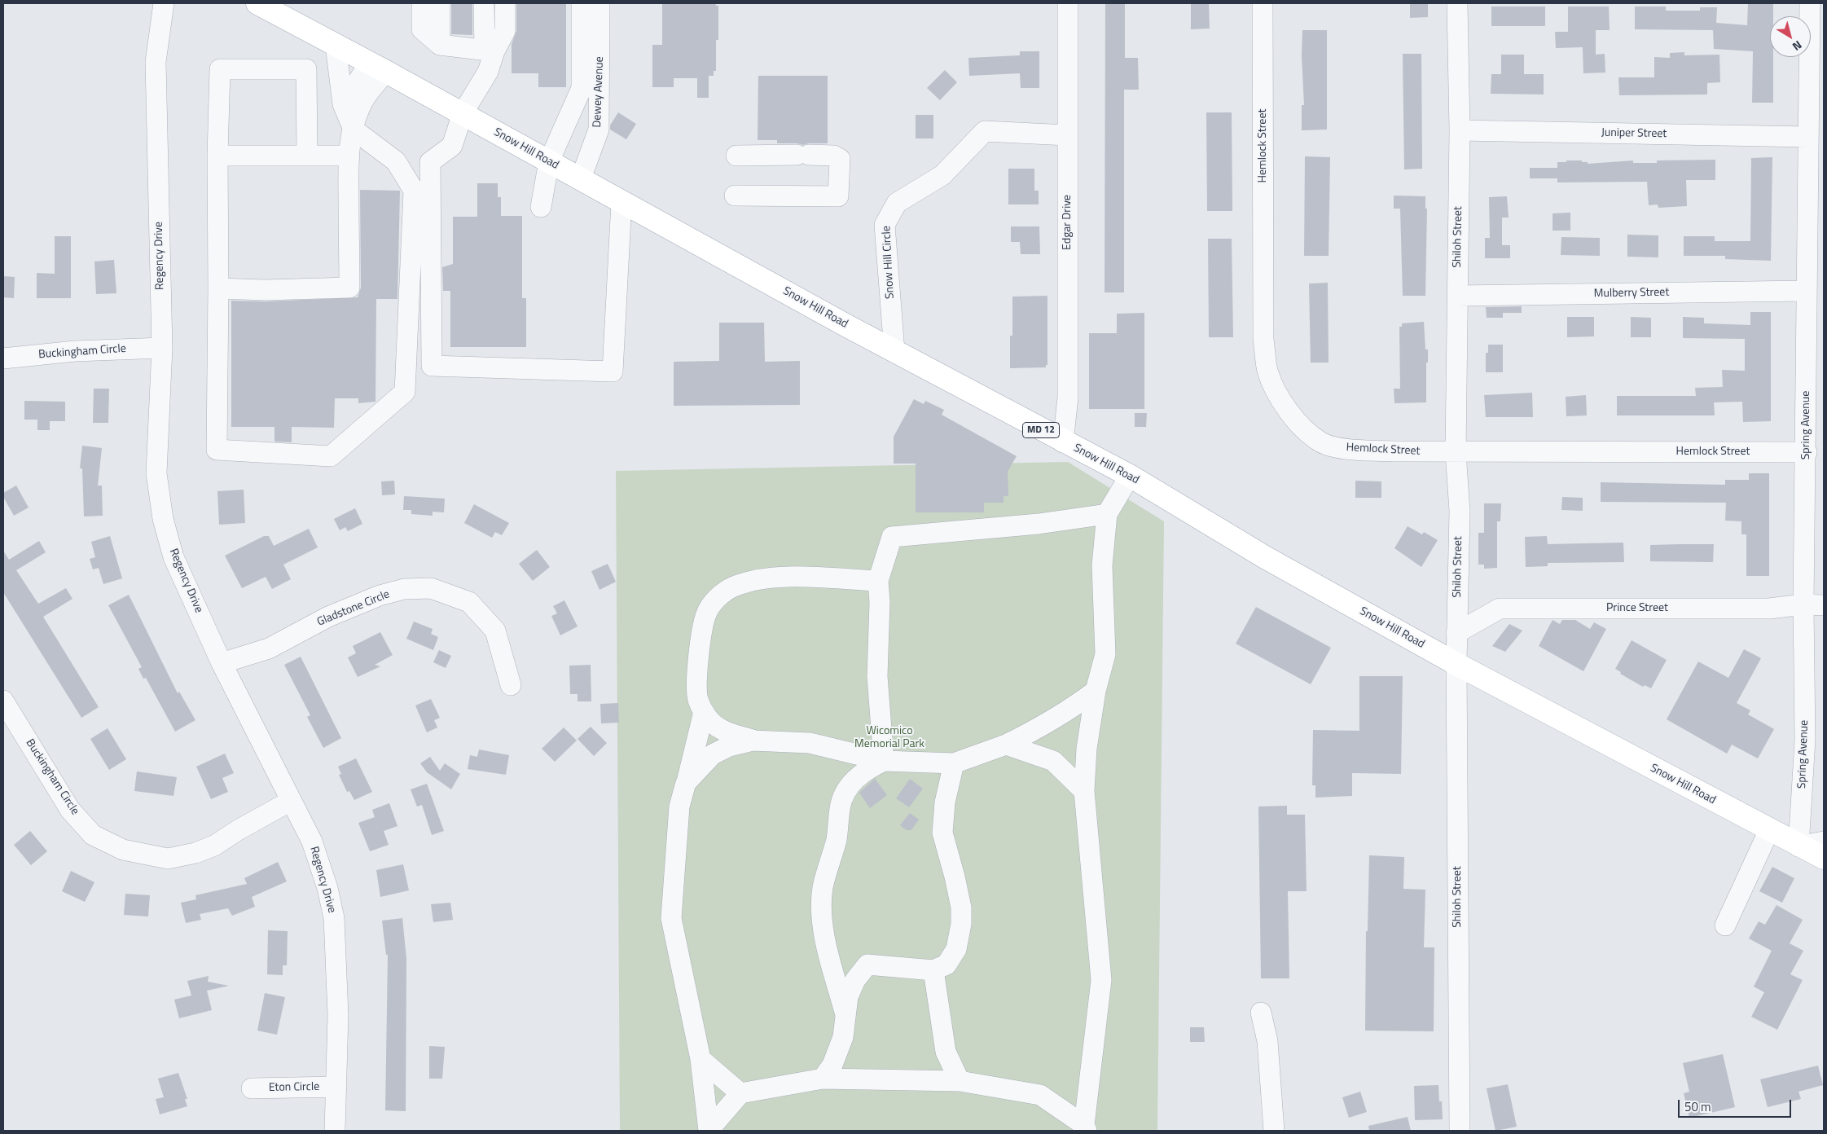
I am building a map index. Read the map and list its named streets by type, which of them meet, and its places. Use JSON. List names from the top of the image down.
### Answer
{
  "streets": {
    "main road": ["Snow Hill Road", "MD 12"],
    "street": [
      "Dewey Avenue",
      "Juniper Street",
      "Hemlock Street",
      "Edgar Drive",
      "Shiloh Street",
      "Regency Drive",
      "Snow Hill Circle",
      "Mulberry Street",
      "Buckingham Circle",
      "Spring Avenue",
      "Gladstone Circle",
      "Prince Street",
      "Eton Circle"
    ]
  },
  "crossings": [
    ["Dewey Avenue", "Snow Hill Road"],
    ["Juniper Street", "Shiloh Street"],
    ["Juniper Street", "Spring Avenue"],
    ["Hemlock Street", "Shiloh Street"],
    ["Hemlock Street", "Spring Avenue"],
    ["Snow Hill Road", "Edgar Drive"],
    ["Snow Hill Road", "Shiloh Street"],
    ["Snow Hill Road", "Snow Hill Circle"],
    ["Snow Hill Road", "Spring Avenue"],
    ["Edgar Drive", "Snow Hill Circle"],
    ["Shiloh Street", "Mulberry Street"],
    ["Shiloh Street", "Prince Street"],
    ["Regency Drive", "Buckingham Circle"],
    ["Regency Drive", "Gladstone Circle"],
    ["Regency Drive", "Eton Circle"],
    ["Mulberry Street", "Spring Avenue"],
    ["Spring Avenue", "Prince Street"]
  ],
  "parks": ["Wicomico Memorial Park"],
  "scale_bar": "50 m",
  "north": "bottom right"
}
